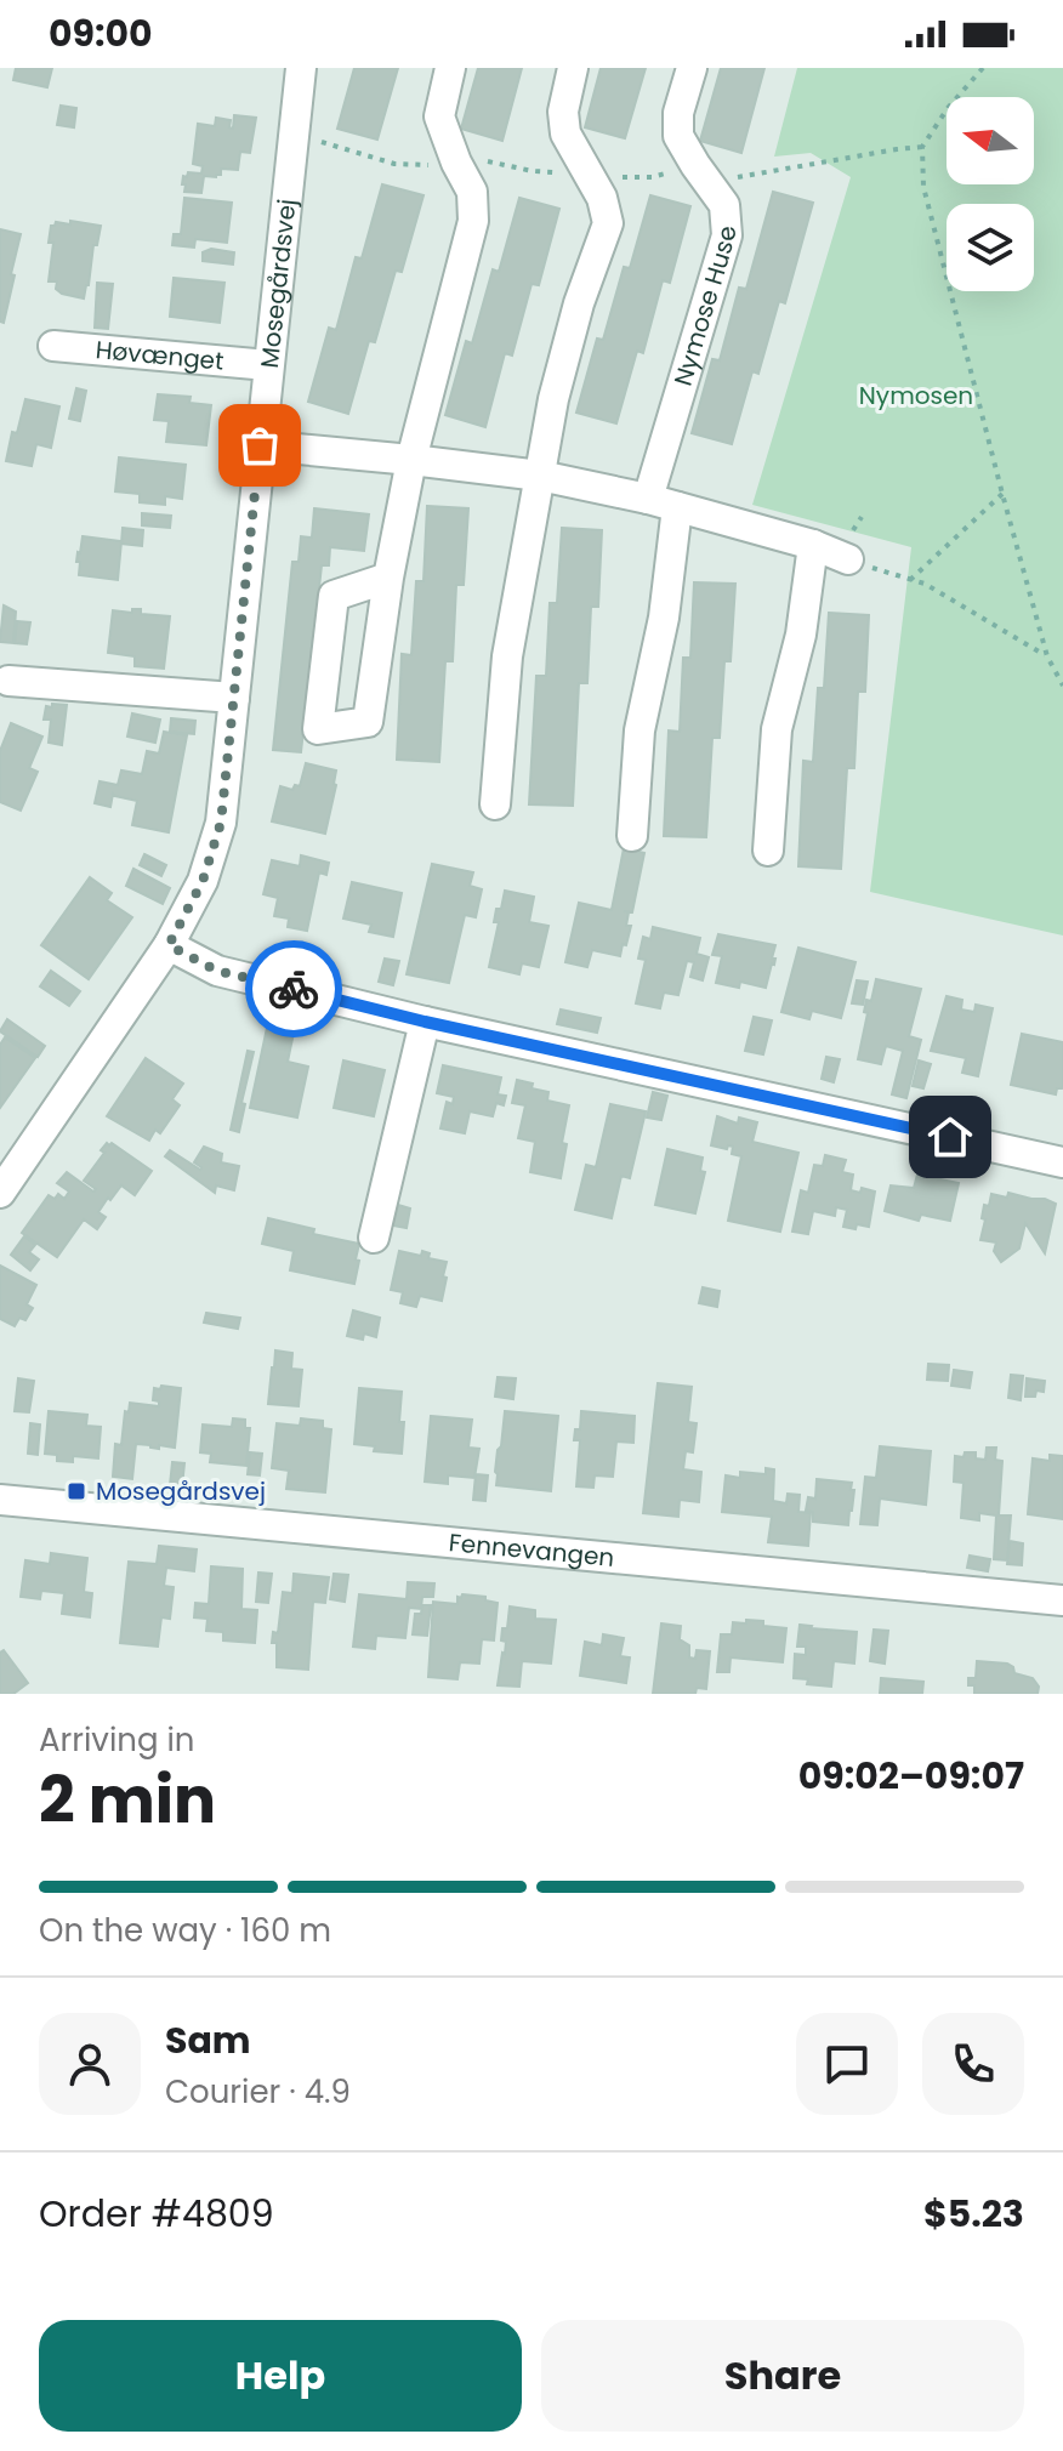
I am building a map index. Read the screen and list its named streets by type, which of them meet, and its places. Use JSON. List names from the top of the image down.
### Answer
{
  "streets": {
    "street": [
      "Mosegårdsvej",
      "Nymose Huse",
      "Høvænget",
      "Fennevangen"
    ]
  },
  "crossings": [
    ["Mosegårdsvej", "Høvænget"]
  ],
  "parks": ["Nymosen"],
  "places": {
    "transit": ["Mosegårdsvej"]
  },
  "north": "left",
  "page": {
    "status": "09:00",
    "heading": ["2 min", "Arriving in", "09:02–09:07"],
    "panel": [
      "Sam",
      "Courier · 4.9",
      "Order #4809",
      "$5.23"
    ],
    "bar": "On the way · 160 m",
    "buttons": ["Help", "Share"]
  }
}
